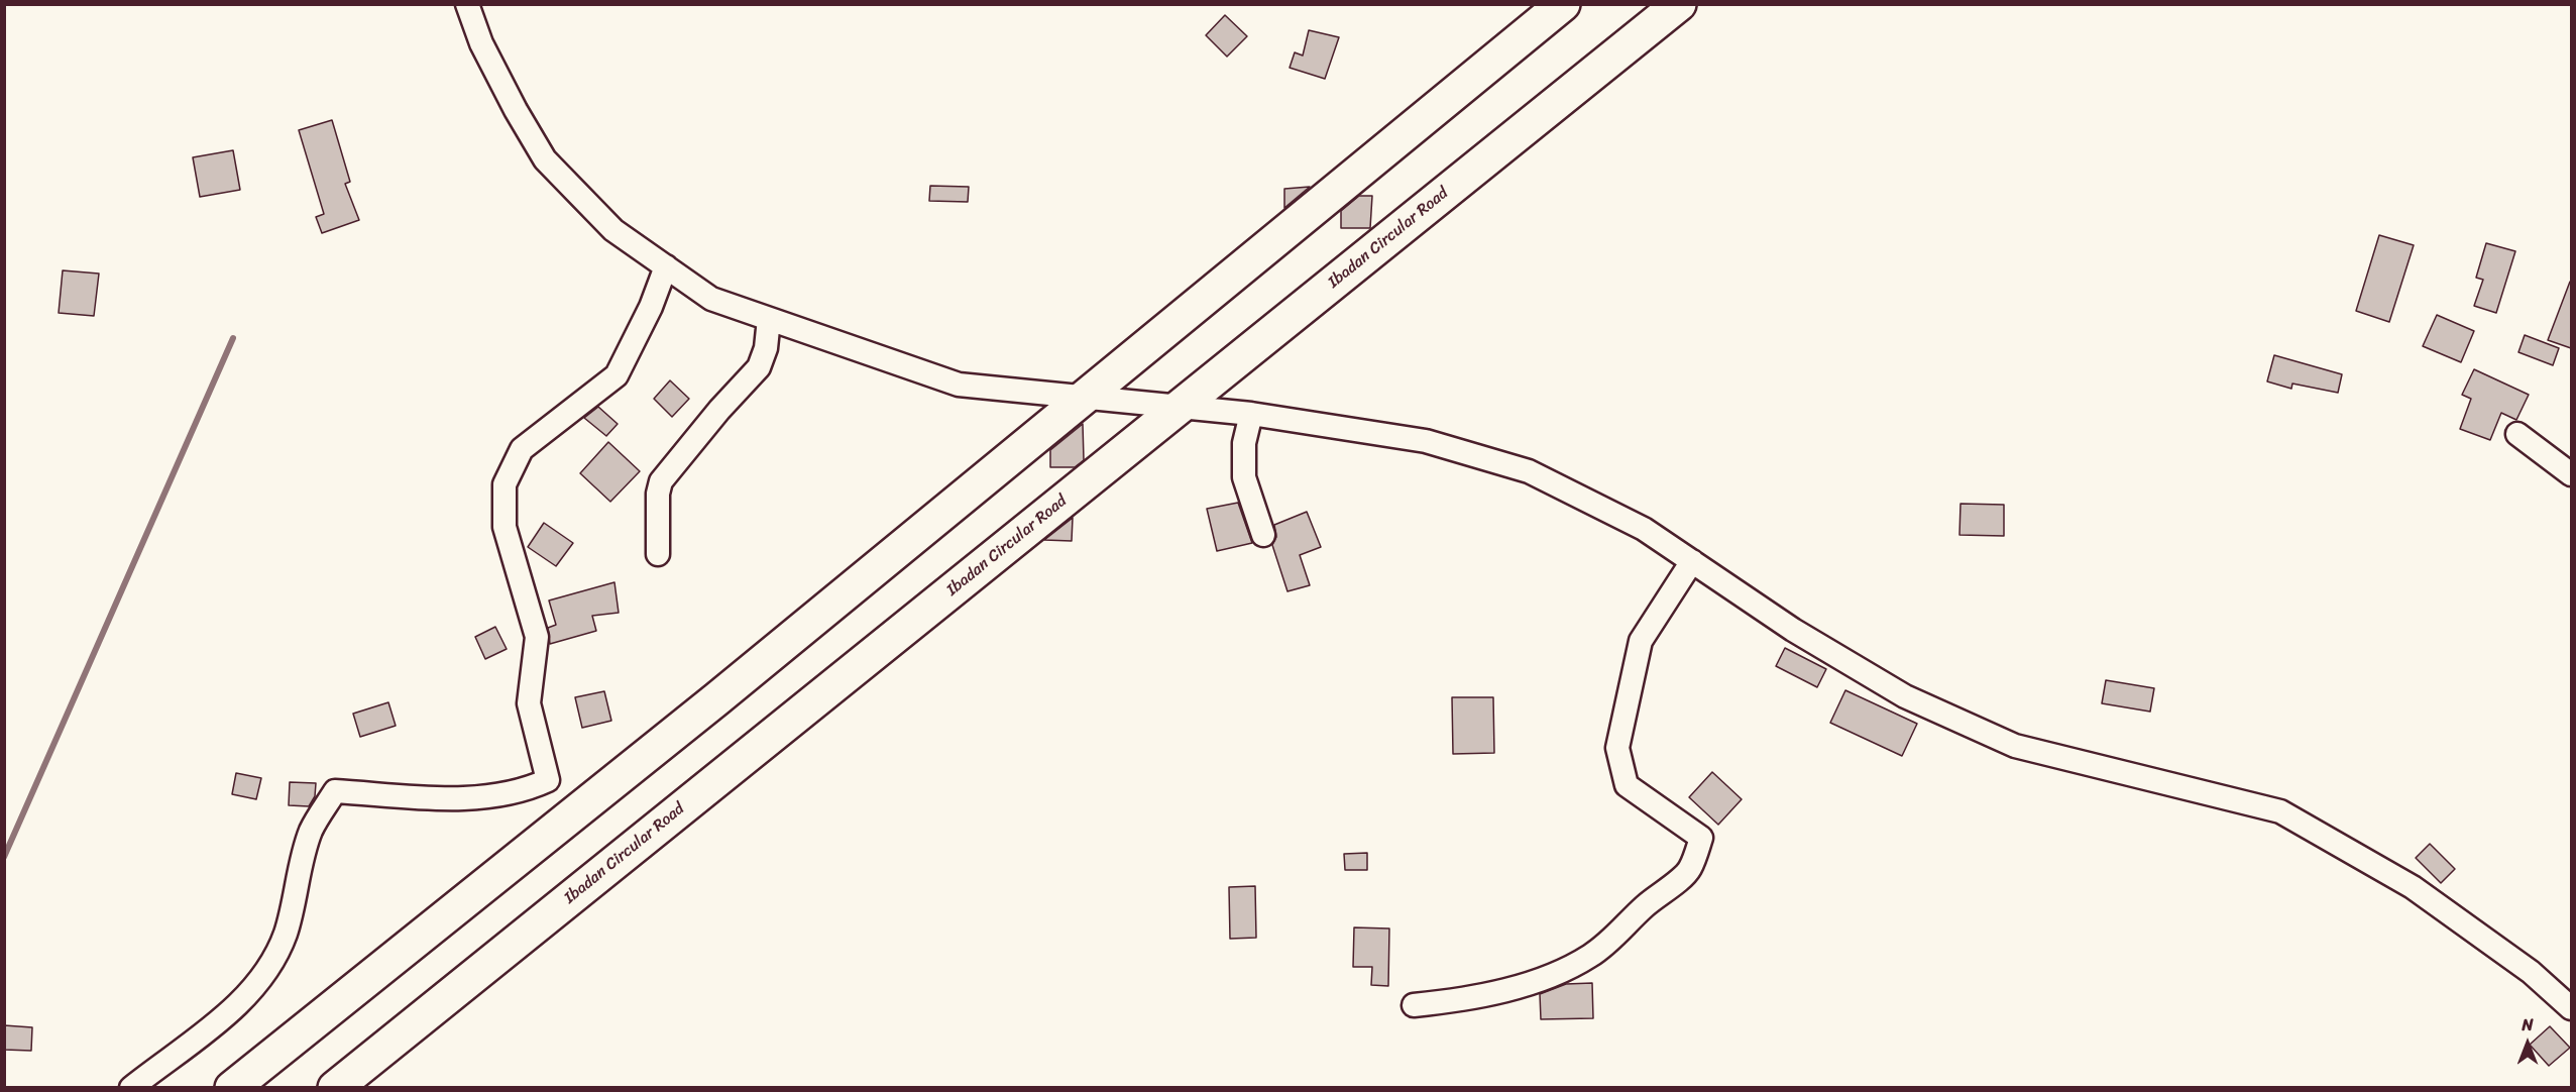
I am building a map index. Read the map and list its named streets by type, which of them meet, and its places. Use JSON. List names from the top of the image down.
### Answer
{
  "streets": {
    "highway": ["Ibadan Circular Road"]
  },
  "north": "top"
}
